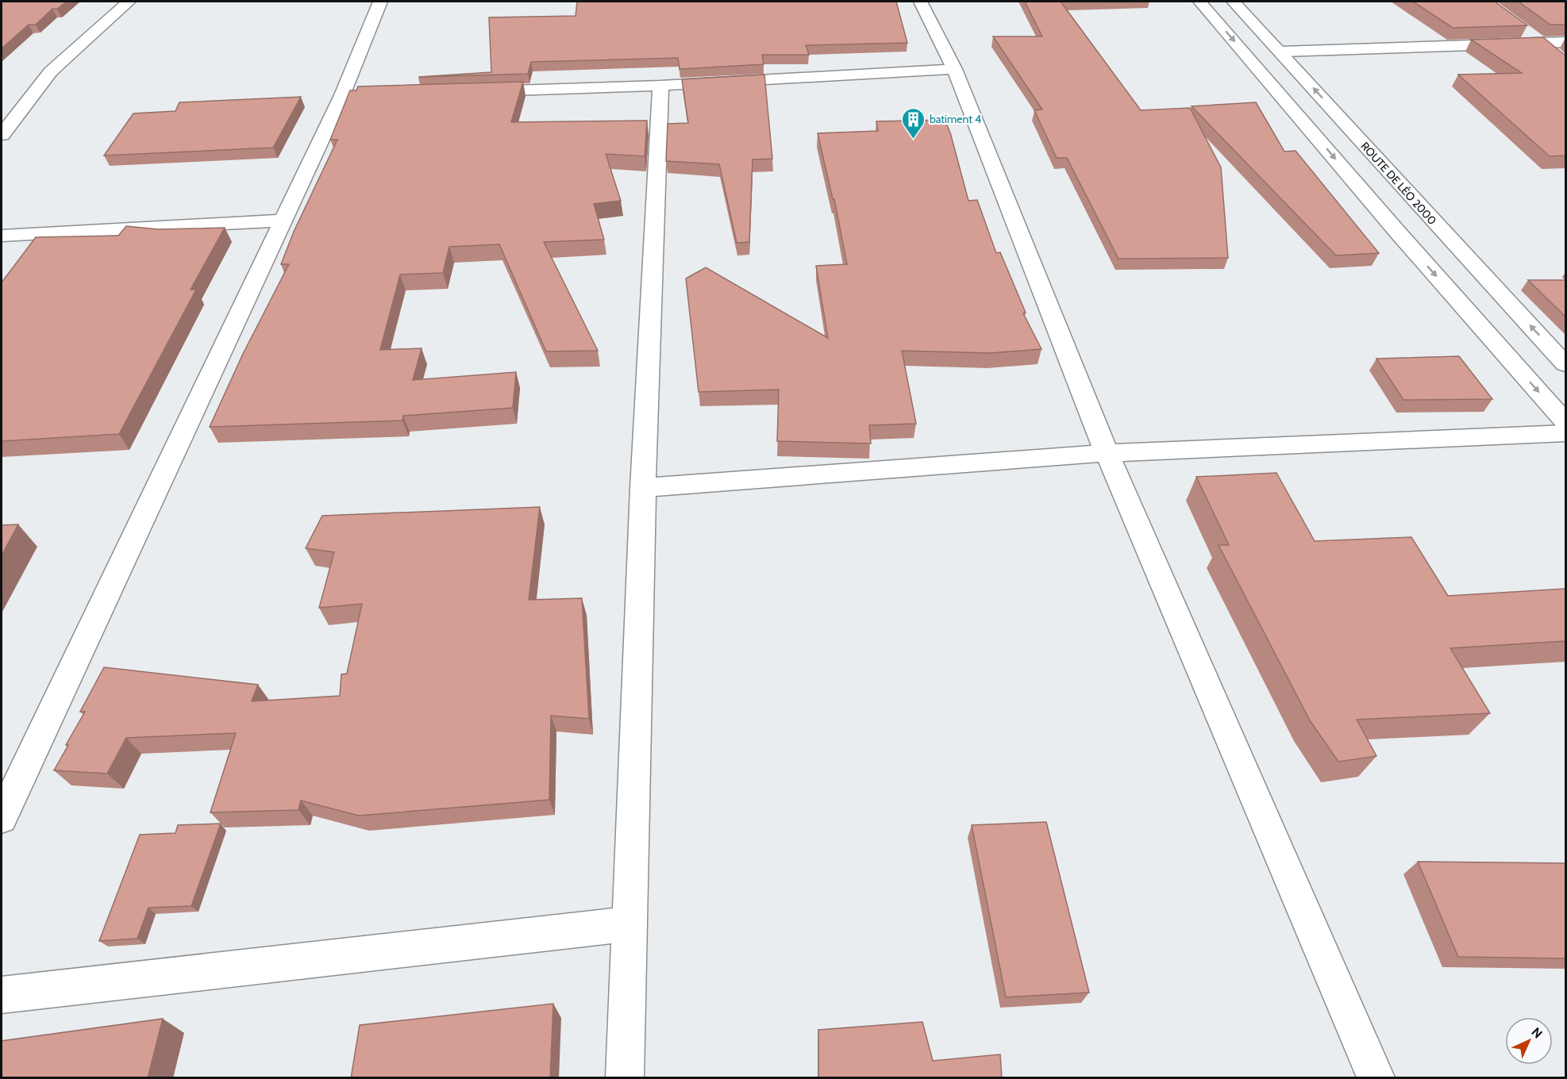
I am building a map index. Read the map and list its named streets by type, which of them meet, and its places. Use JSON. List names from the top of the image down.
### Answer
{
  "streets": {
    "street": ["ROUTE DE LÉO 2000"]
  },
  "places": {
    "building": ["batiment 4"]
  },
  "north": "top right"
}
